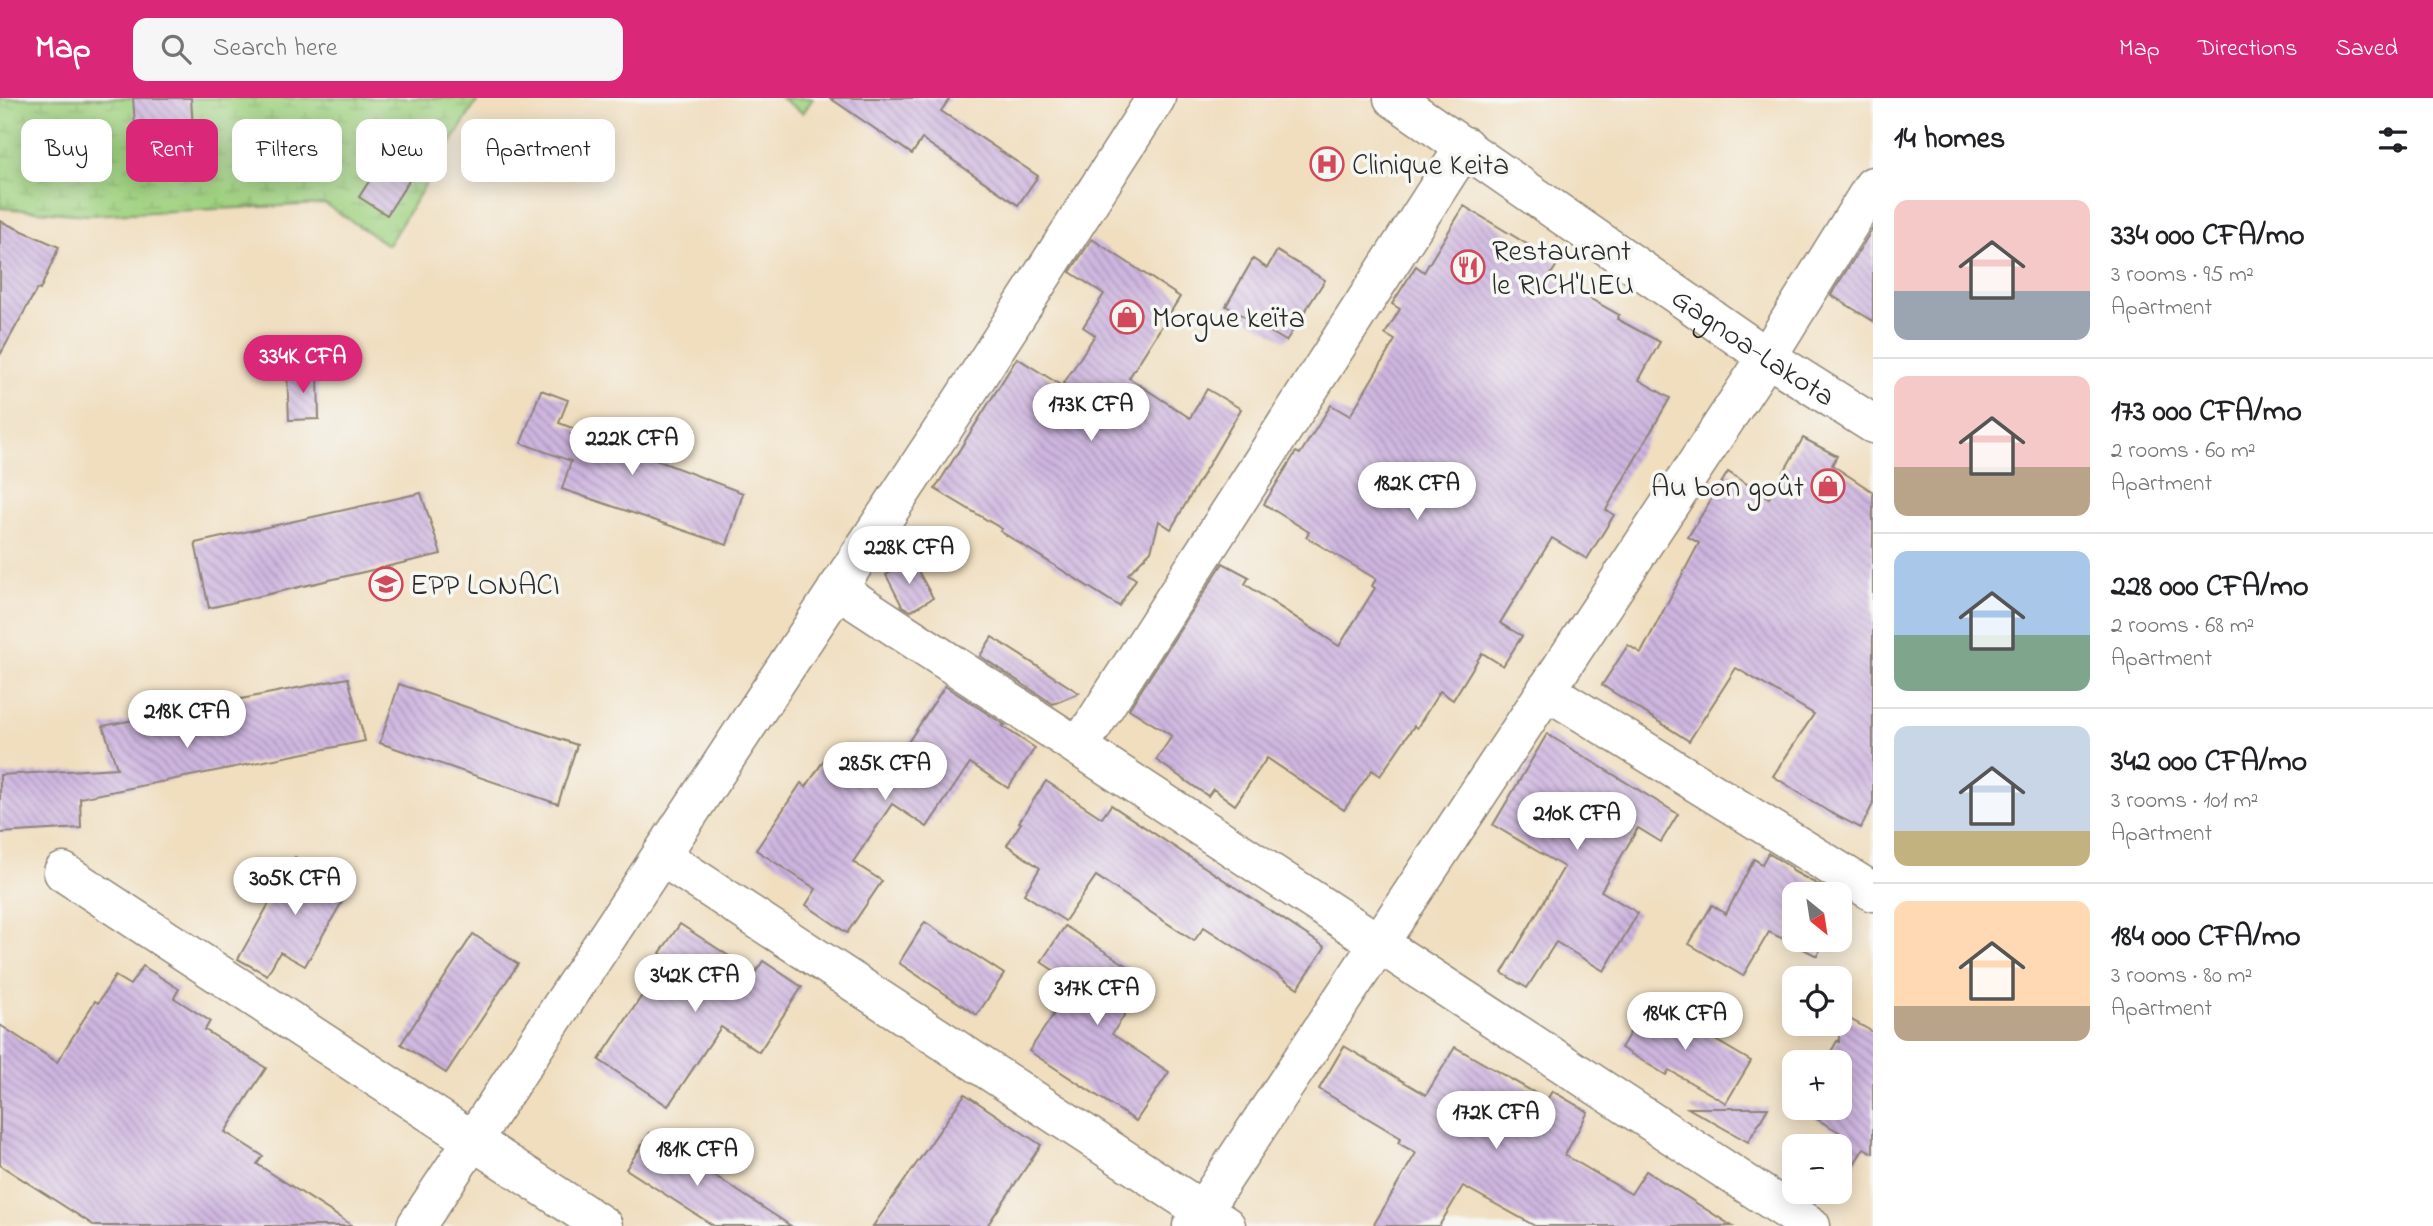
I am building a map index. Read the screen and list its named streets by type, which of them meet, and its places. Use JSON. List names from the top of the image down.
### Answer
{
  "streets": {
    "street": ["Gagnoa-Lakota"]
  },
  "places": {
    "hospital": ["Clinique Keita"],
    "restaurant": ["Restaurant le RICH'LIEU"],
    "shop": ["Morgue keïta", "Au bon goût"],
    "school or university": ["EPP LONACI"]
  },
  "north": "bottom right",
  "page": {
    "header": "Map",
    "search": "Search here",
    "nav": ["Map", "Directions", "Saved"],
    "heading": "14 homes",
    "chip": [
      "Buy",
      "Rent",
      "Filters",
      "New",
      "Apartment"
    ],
    "list": [
      {
        "name": "334 000 CFA/mo",
        "note": "3 rooms · 95 m² · Apartment"
      },
      {
        "name": "173 000 CFA/mo",
        "note": "2 rooms · 60 m² · Apartment"
      },
      {
        "name": "228 000 CFA/mo",
        "note": "2 rooms · 68 m² · Apartment"
      },
      {
        "name": "342 000 CFA/mo",
        "note": "3 rooms · 101 m² · Apartment"
      },
      {
        "name": "184 000 CFA/mo",
        "note": "3 rooms · 80 m² · Apartment"
      }
    ],
    "price": [
      "334K CFA",
      "173K CFA",
      "222K CFA",
      "182K CFA",
      "228K CFA",
      "218K CFA",
      "285K CFA",
      "210K CFA",
      "305K CFA",
      "342K CFA",
      "317K CFA",
      "184K CFA",
      "172K CFA",
      "181K CFA"
    ],
    "map_buttons": ["+", "−"]
  }
}
